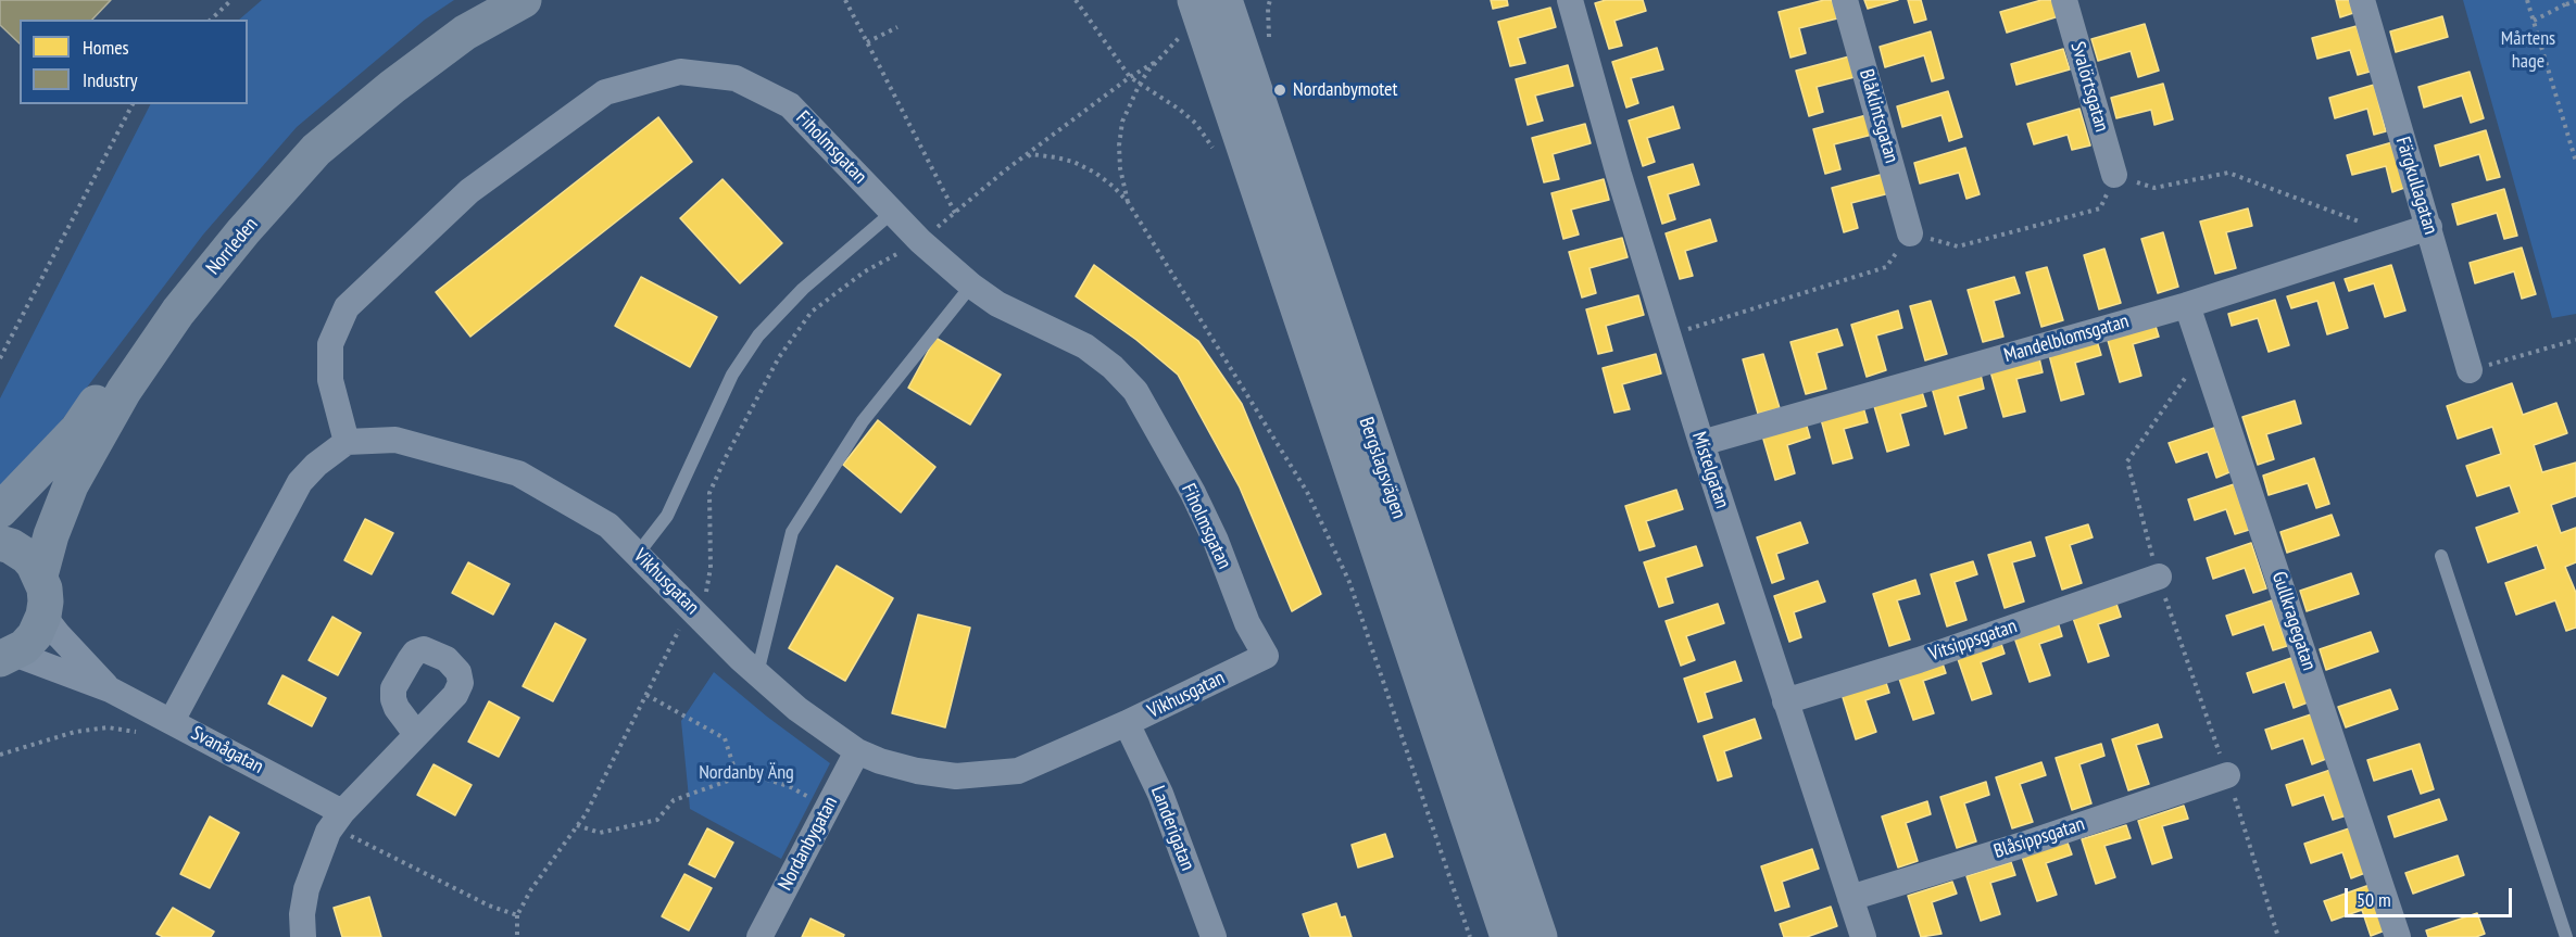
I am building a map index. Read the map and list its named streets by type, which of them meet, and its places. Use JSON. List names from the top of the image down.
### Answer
{
  "streets": {
    "highway": ["Bergslagsvägen"],
    "main road": ["Norrleden"],
    "street": [
      "Svalörtsgatan",
      "Blåklintsgatan",
      "Fiholmsgatan",
      "Färgkullagatan",
      "Mandelblomsgatan",
      "Mistelgatan",
      "Vikhusgatan",
      "Gullkragegatan",
      "Vitsippsgatan",
      "Svanågatan",
      "Landerigatan",
      "Blåsippsgatan",
      "Nordanbygatan"
    ]
  },
  "crossings": [
    ["Fiholmsgatan", "Vikhusgatan"],
    ["Färgkullagatan", "Mandelblomsgatan"],
    ["Mandelblomsgatan", "Mistelgatan"],
    ["Mandelblomsgatan", "Gullkragegatan"],
    ["Mistelgatan", "Vitsippsgatan"],
    ["Mistelgatan", "Blåsippsgatan"],
    ["Vikhusgatan", "Landerigatan"],
    ["Vikhusgatan", "Nordanbygatan"]
  ],
  "parks": ["Mårtens hage", "Nordanby Äng"],
  "places": ["Nordanbymotet"],
  "legend": ["Homes", "Industry"],
  "scale_bar": "50 m"
}
